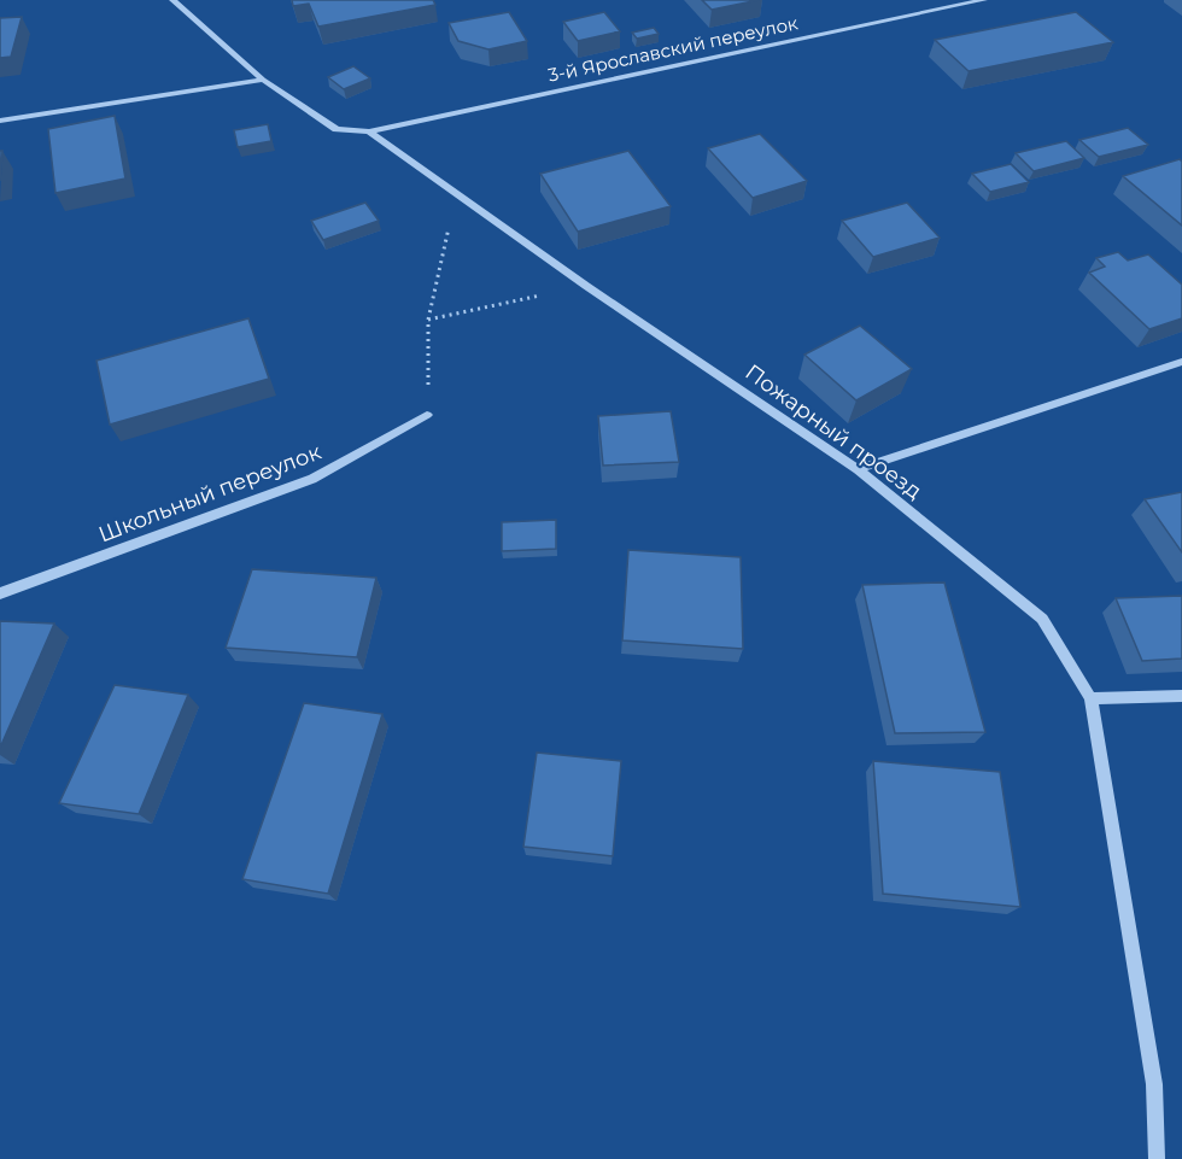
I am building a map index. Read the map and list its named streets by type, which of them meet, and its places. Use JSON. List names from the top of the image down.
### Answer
{
  "streets": {
    "street": ["3-й Ярославский переулок", "Пожарный проезд", "Школьный переулок"]
  },
  "crossings": [
    ["3-й Ярославский переулок", "Пожарный проезд"]
  ]
}
